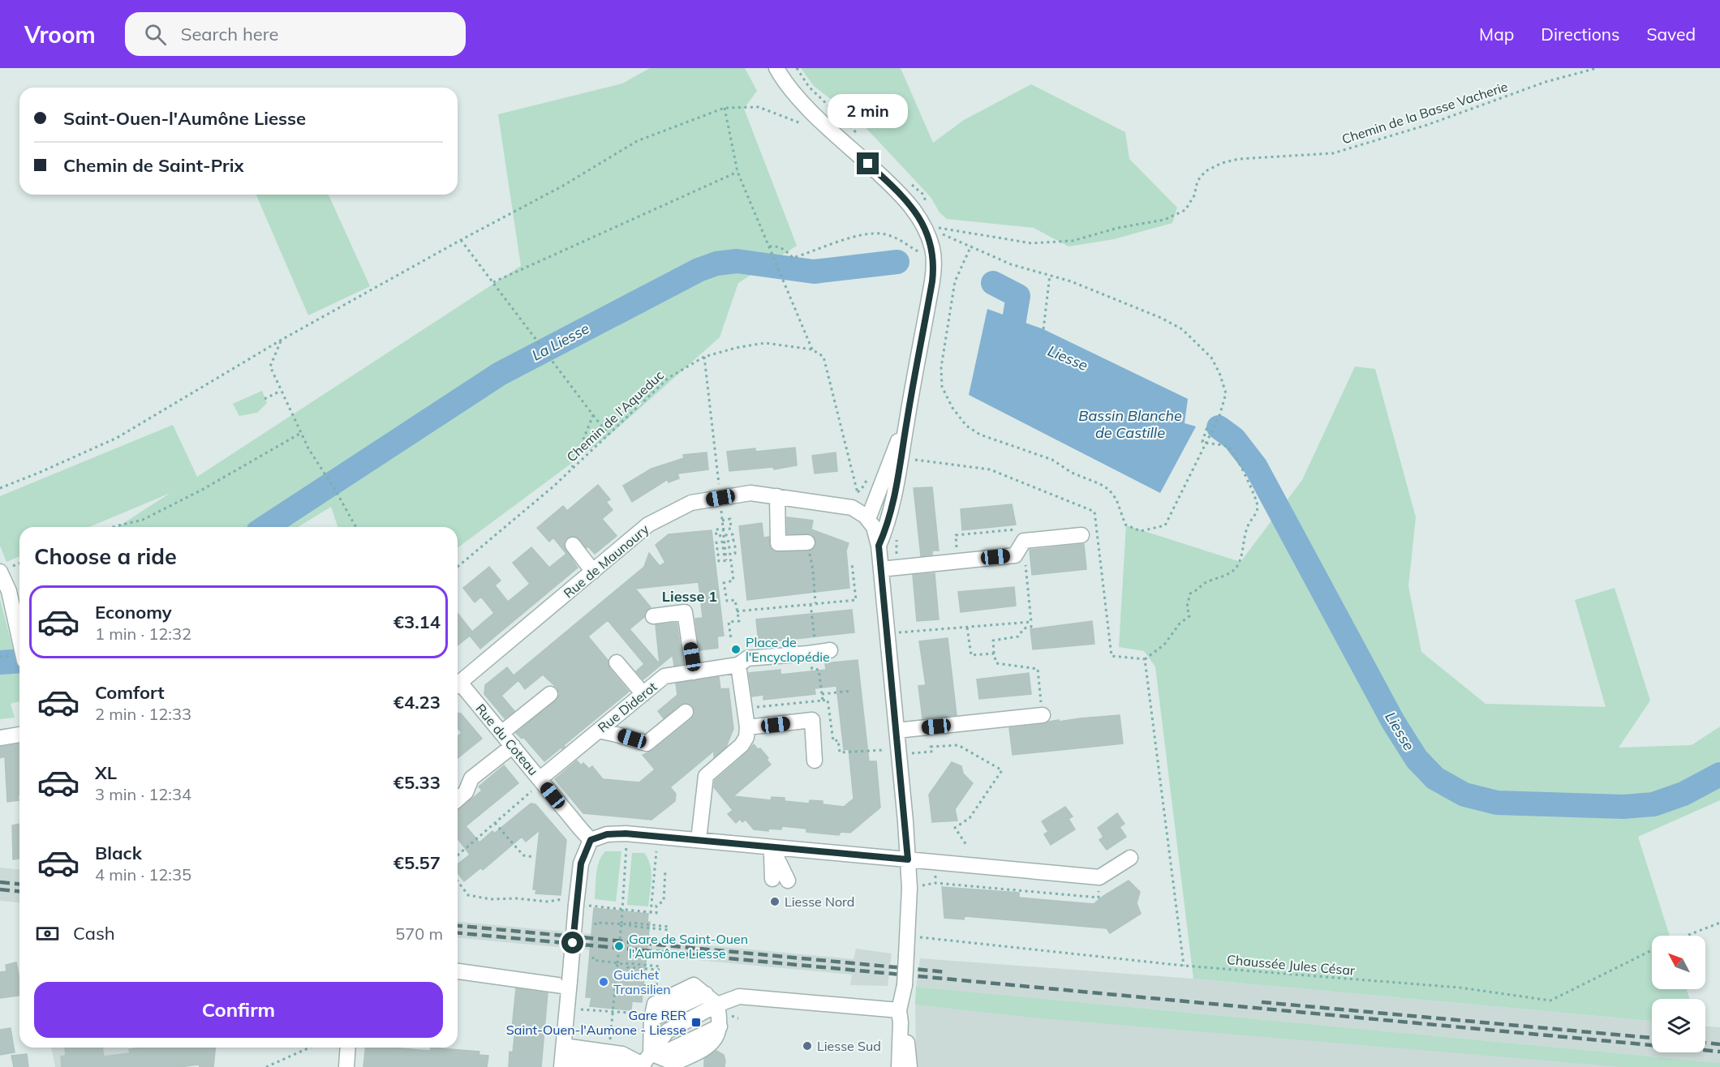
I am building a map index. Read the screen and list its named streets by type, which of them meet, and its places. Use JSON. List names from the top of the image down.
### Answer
{
  "streets": {
    "street": ["Rue de Maunoury", "Rue Diderot", "Rue du Coteau"],
    "path": ["Chemin de la Basse Vacherie", "Chemin de l'Aqueduc", "Chaussée Jules César"]
  },
  "crossings": [
    ["Rue Diderot", "Rue du Coteau"]
  ],
  "districts": ["Liesse 1"],
  "water": ["La Liesse", "Liesse", "Bassin Blanche de Castille"],
  "places": {
    "other": [
      "Place de l'Encyclopédie",
      "Liesse Nord",
      "Gare de Saint-Ouen l'Aumône Liesse",
      "Guichet Transilien",
      "Liesse Sud"
    ],
    "transit": ["Gare RER Saint-Ouen-l'Aumone - Liesse"]
  },
  "north": "top left",
  "page": {
    "header": "Vroom",
    "search": "Search here",
    "nav": ["Map", "Directions", "Saved"],
    "banner": ["Saint-Ouen-l'Aumône Liesse", "Chemin de Saint-Prix"],
    "bubble": "2 min",
    "heading": "Choose a ride",
    "list": [
      {
        "name": "Economy",
        "note": "1 min · 12:32",
        "value": "€3.14"
      },
      {
        "name": "Comfort",
        "note": "2 min · 12:33",
        "value": "€4.23"
      },
      {
        "name": "XL",
        "note": "3 min · 12:34",
        "value": "€5.33"
      },
      {
        "name": "Black",
        "note": "4 min · 12:35",
        "value": "€5.57"
      }
    ],
    "pay": ["Cash", "570 m"],
    "buttons": "Confirm"
  }
}
